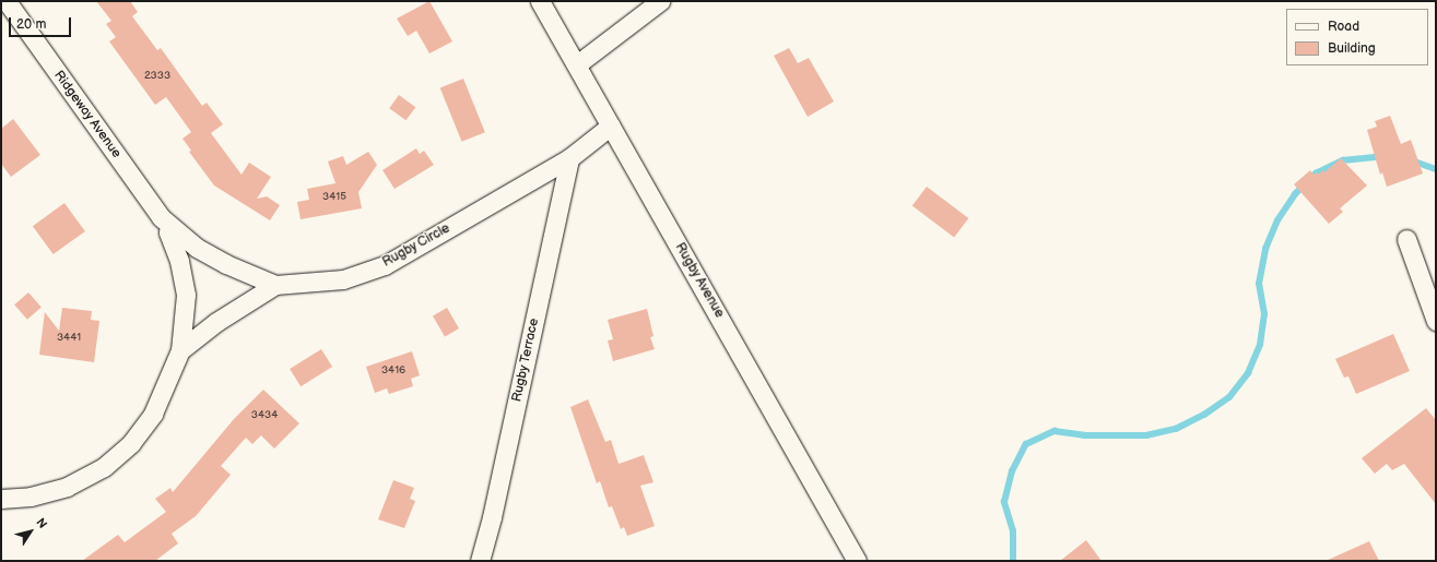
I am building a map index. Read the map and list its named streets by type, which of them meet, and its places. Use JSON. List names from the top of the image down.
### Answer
{
  "streets": {
    "street": [
      "Ridgeway Avenue",
      "Rugby Circle",
      "Rugby Avenue",
      "Rugby Terrace"
    ]
  },
  "crossings": [
    ["Ridgeway Avenue", "Rugby Circle"],
    ["Rugby Circle", "Rugby Avenue"],
    ["Rugby Circle", "Rugby Terrace"]
  ],
  "house_numbers": [
    "2333",
    "3415",
    "3441",
    "3416",
    "3434"
  ],
  "legend": ["Road", "Building"],
  "scale_bar": "20 m",
  "north": "top right"
}
